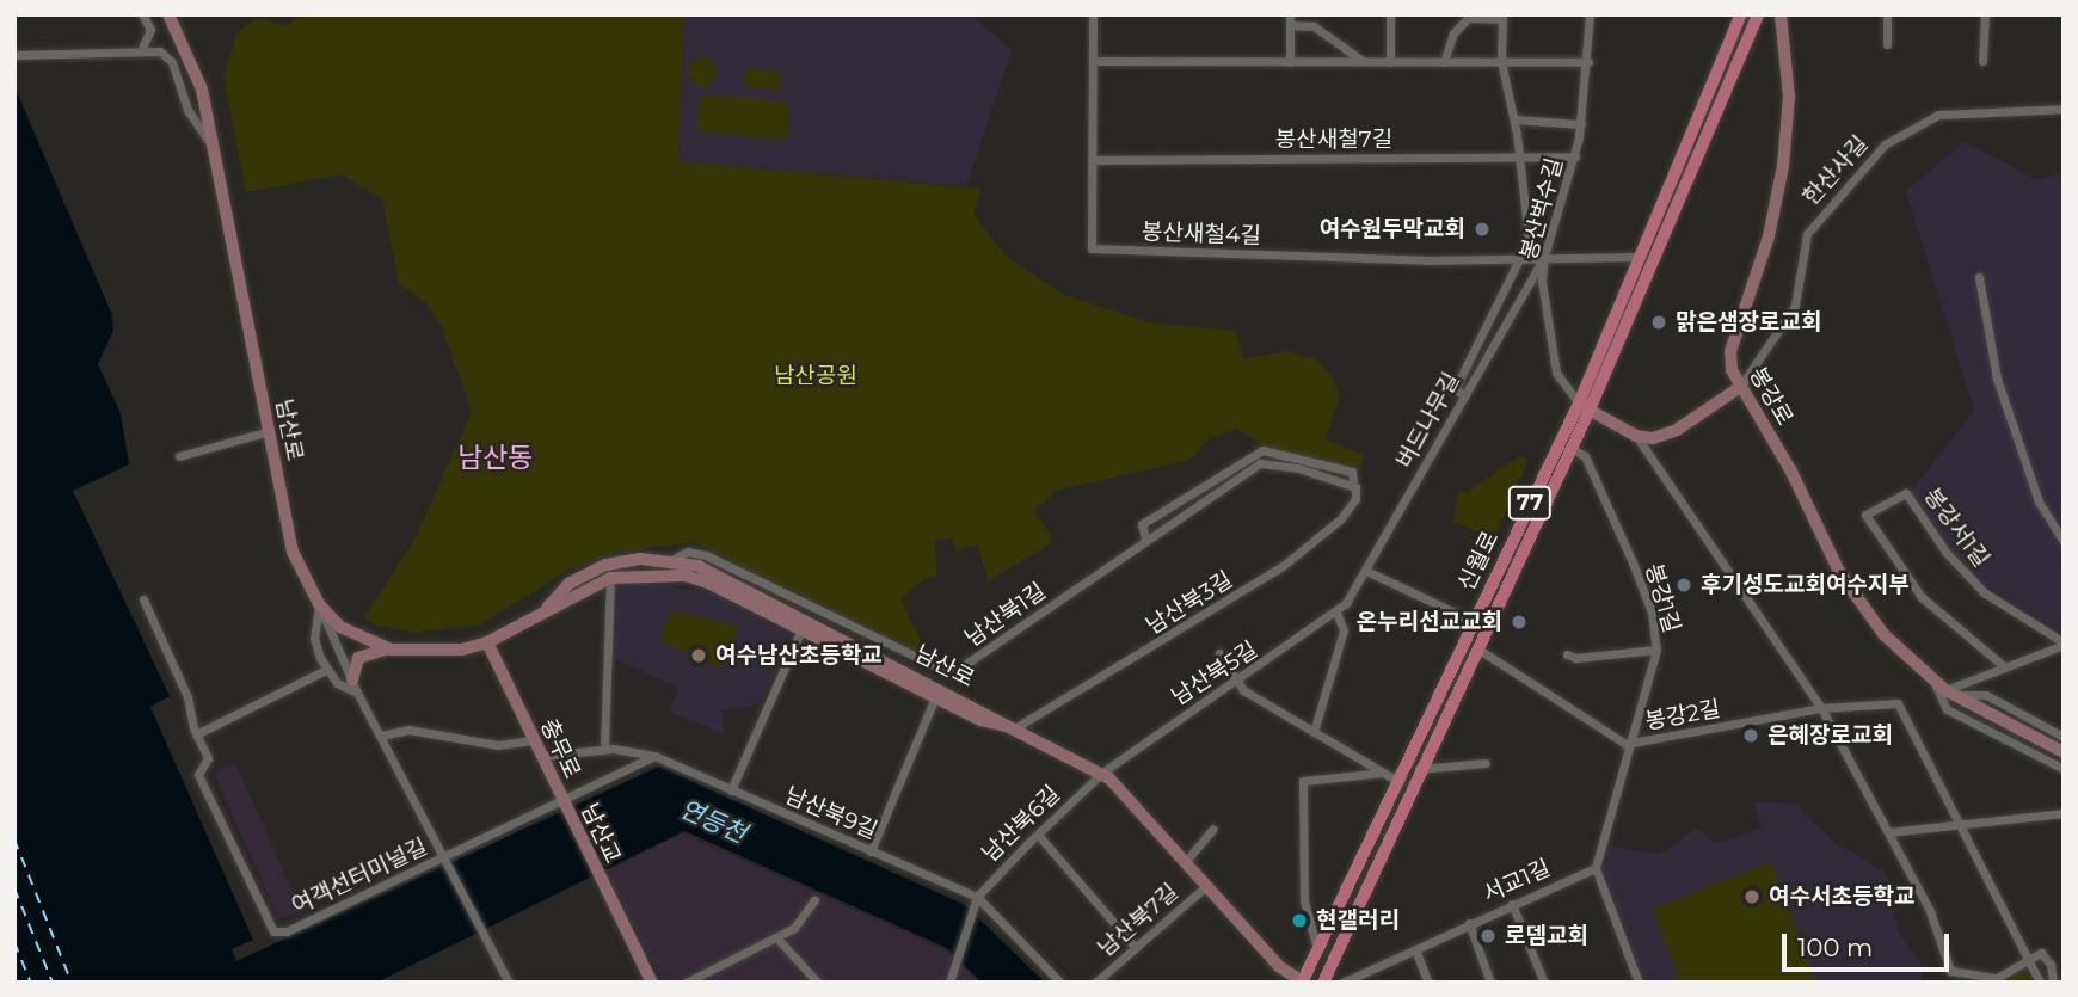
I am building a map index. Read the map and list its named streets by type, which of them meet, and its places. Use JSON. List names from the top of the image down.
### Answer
{
  "streets": {
    "main road": ["77", "신월로"],
    "street": [
      "봉산새철7길",
      "한산사길",
      "봉산벅수길",
      "봉산새철4길",
      "봉강로",
      "버드나무길",
      "남산로",
      "봉강서1길",
      "봉강1길",
      "남산북3길",
      "남산북1길",
      "남산북5길",
      "봉강2길",
      "충무로",
      "남산북9길",
      "남산북6길",
      "남산교",
      "여객선터미널길",
      "서교1길",
      "남산북7길"
    ]
  },
  "crossings": [
    ["봉산새철7길", "봉산벅수길"],
    ["봉산새철7길", "봉산새철4길"],
    ["한산사길", "봉강로"],
    ["봉산벅수길", "봉산새철4길"],
    ["봉산벅수길", "버드나무길"],
    ["봉산벅수길", "신월로"],
    ["봉산새철4길", "버드나무길"],
    ["봉산새철4길", "신월로"],
    ["봉강로", "봉강서1길"],
    ["버드나무길", "남산북5길"],
    ["남산로", "신월로"],
    ["남산로", "남산북3길"],
    ["남산로", "남산북1길"],
    ["남산로", "남산북5길"],
    ["남산로", "충무로"],
    ["남산로", "남산북6길"],
    ["남산로", "여객선터미널길"],
    ["남산로", "남산북7길"],
    ["신월로", "봉강1길"],
    ["신월로", "봉강2길"],
    ["봉강1길", "봉강2길"],
    ["봉강1길", "서교1길"],
    ["남산북3길", "남산북1길"],
    ["남산북5길", "남산북6길"],
    ["충무로", "남산북9길"],
    ["충무로", "남산교"],
    ["충무로", "여객선터미널길"],
    ["남산북9길", "남산북6길"]
  ],
  "districts": ["남산동"],
  "water": ["연등천"],
  "parks": ["남산공원"],
  "places": [
    "여수원두막교회",
    "맑은샘장로교회",
    "후기성도교회여수지부",
    "온누리선교교회",
    "여수남산초등학교",
    "은혜장로교회",
    "여수서초등학교",
    "현갤러리",
    "로뎀교회"
  ],
  "scale_bar": "100 m"
}
